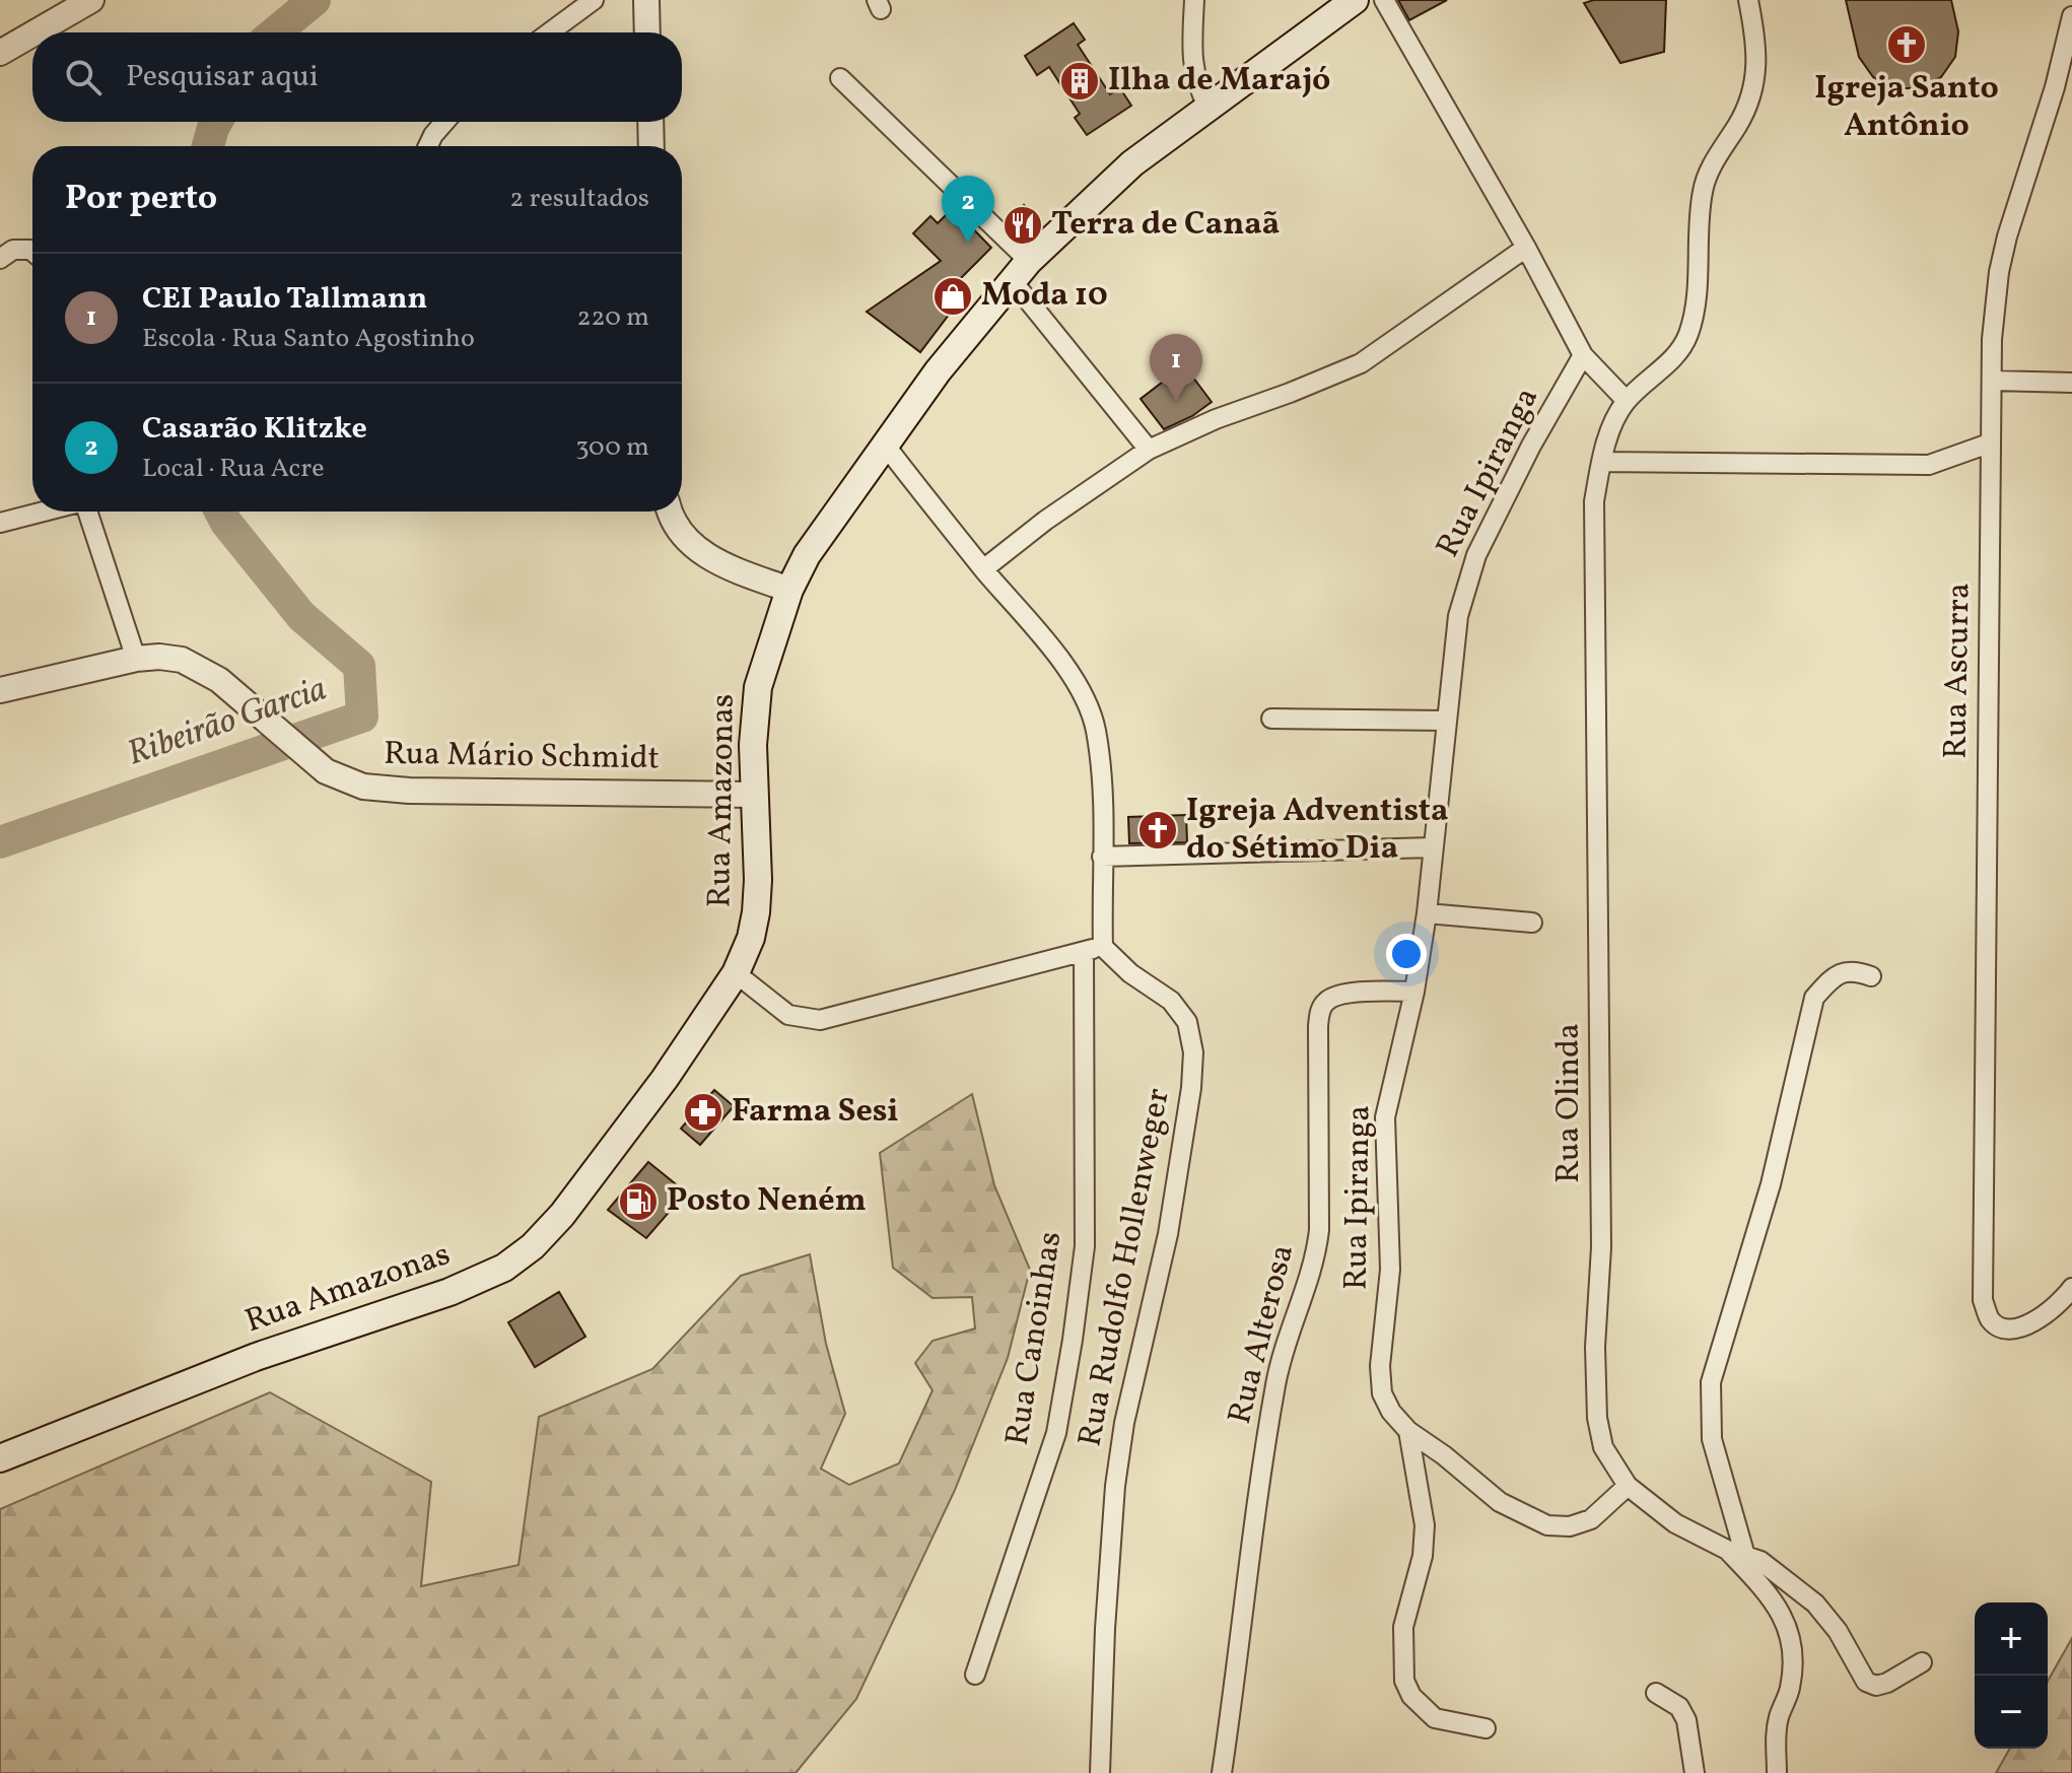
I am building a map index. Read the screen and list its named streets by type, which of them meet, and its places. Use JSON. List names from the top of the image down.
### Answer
{
  "streets": {
    "main road": ["Rua Amazonas"],
    "street": [
      "Rua Ipiranga",
      "Rua Ascurra",
      "Rua Mário Schmidt",
      "Rua Olinda",
      "Rua Rudolfo Hollenweger",
      "Rua Alterosa",
      "Rua Canoinhas"
    ]
  },
  "crossings": [
    ["Rua Ipiranga", "Rua Olinda"],
    ["Rua Ipiranga", "Rua Alterosa"],
    ["Rua Mário Schmidt", "Rua Amazonas"]
  ],
  "water": ["Ribeirão Garcia"],
  "places": {
    "church": ["Igreja Santo Antônio", "Igreja Adventista do Sétimo Dia"],
    "building": ["Ilha de Marajó"],
    "restaurant": ["Terra de Canaã"],
    "shop": ["Moda 10"],
    "pharmacy": ["Farma Sesi"],
    "fuel station": ["Posto Neném"]
  },
  "page": {
    "search": "Pesquisar aqui",
    "heading": ["Por perto", "2 resultados"],
    "pins": ["2", "1"],
    "list": [
      {
        "mark": "1",
        "name": "CEI Paulo Tallmann",
        "note": "Escola · Rua Santo Agostinho",
        "value": "220 m"
      },
      {
        "mark": "2",
        "name": "Casarão Klitzke",
        "note": "Local · Rua Acre",
        "value": "300 m"
      }
    ],
    "map_buttons": ["+", "−"]
  }
}
